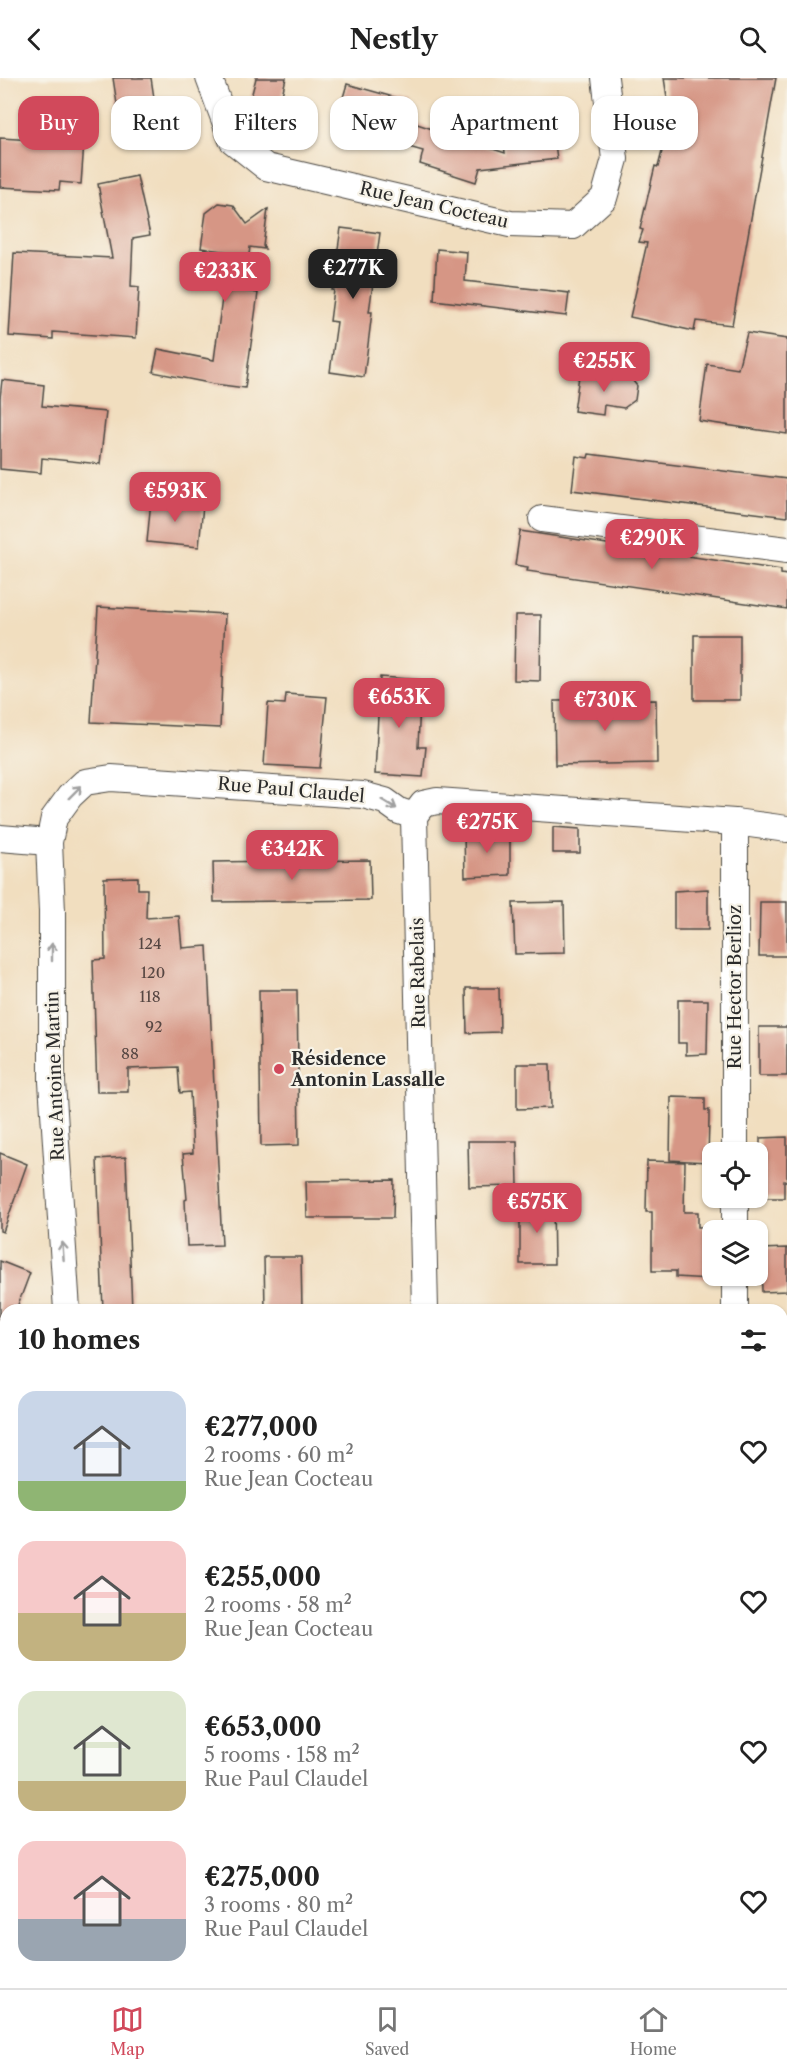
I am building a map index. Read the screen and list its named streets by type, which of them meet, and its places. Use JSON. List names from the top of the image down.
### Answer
{
  "streets": {
    "street": [
      "Rue Jean Cocteau",
      "Rue Paul Claudel",
      "Rue Rabelais",
      "Rue Hector Berlioz",
      "Rue Antoine Martin"
    ]
  },
  "crossings": [
    ["Rue Paul Claudel", "Rue Rabelais"],
    ["Rue Paul Claudel", "Rue Antoine Martin"]
  ],
  "one_way": ["Rue Paul Claudel", "Rue Antoine Martin"],
  "places": ["Résidence Antonin Lassalle"],
  "house_numbers": [
    "124",
    "120",
    "118",
    "92",
    "88"
  ],
  "page": {
    "header": "Nestly",
    "chip": [
      "Buy",
      "Rent",
      "Filters",
      "New",
      "Apartment",
      "House"
    ],
    "price": [
      "€277K",
      "€233K",
      "€255K",
      "€593K",
      "€290K",
      "€653K",
      "€730K",
      "€275K",
      "€342K",
      "€575K"
    ],
    "heading": "10 homes",
    "list": [
      {
        "name": "€277,000",
        "note": "2 rooms · 60 m² · Rue Jean Cocteau"
      },
      {
        "name": "€255,000",
        "note": "2 rooms · 58 m² · Rue Jean Cocteau"
      },
      {
        "name": "€653,000",
        "note": "5 rooms · 158 m² · Rue Paul Claudel"
      },
      {
        "name": "€275,000",
        "note": "3 rooms · 80 m² · Rue Paul Claudel"
      }
    ],
    "tabs": ["Map", "Saved", "Home"]
  }
}
